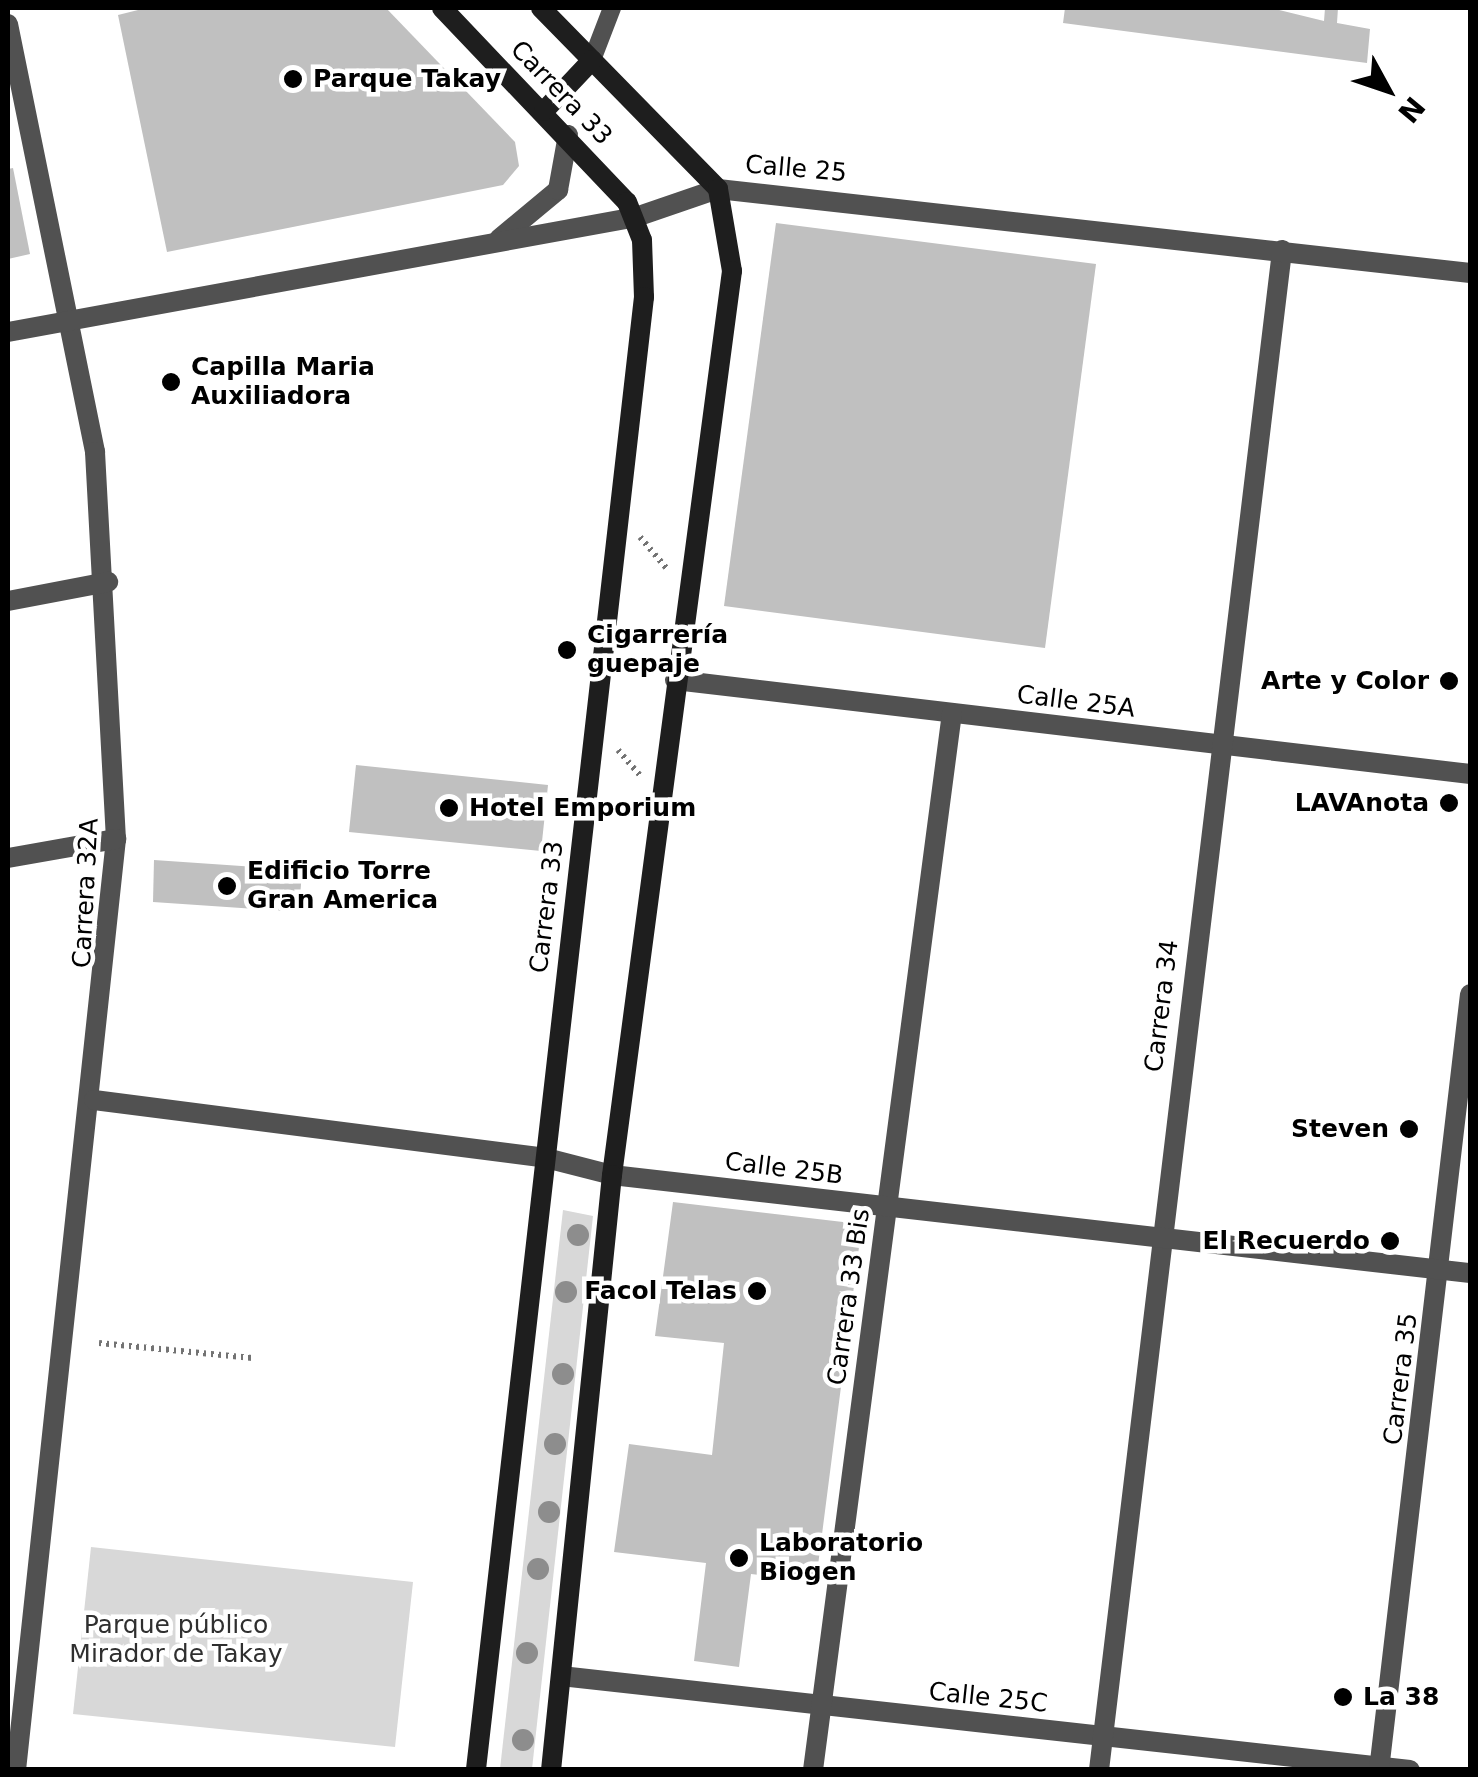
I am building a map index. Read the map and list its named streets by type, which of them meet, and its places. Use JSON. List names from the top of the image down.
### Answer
{
  "streets": {
    "main road": ["Carrera 33"],
    "street": [
      "Calle 25",
      "Calle 25A",
      "Carrera 32A",
      "Carrera 34",
      "Calle 25B",
      "Carrera 33 Bis",
      "Carrera 35",
      "Calle 25C"
    ]
  },
  "crossings": [
    ["Carrera 33", "Calle 25"],
    ["Carrera 33", "Calle 25B"],
    ["Calle 25", "Carrera 32A"],
    ["Calle 25", "Carrera 34"],
    ["Calle 25A", "Carrera 34"],
    ["Calle 25A", "Carrera 33 Bis"],
    ["Carrera 32A", "Calle 25B"],
    ["Carrera 34", "Calle 25B"],
    ["Carrera 34", "Calle 25C"],
    ["Calle 25B", "Carrera 33 Bis"],
    ["Calle 25B", "Carrera 35"],
    ["Carrera 33 Bis", "Calle 25C"],
    ["Carrera 35", "Calle 25C"]
  ],
  "parks": ["Parque público Mirador de Takay"],
  "places": [
    "Parque Takay",
    "Capilla Maria Auxiliadora",
    "Cigarrería guepaje",
    "Arte y Color",
    "LAVAnota",
    "Hotel Emporium",
    "Edificio Torre Gran America",
    "Steven",
    "El Recuerdo",
    "Facol Telas",
    "Laboratorio Biogen",
    "La 38"
  ],
  "north": "bottom right"
}
